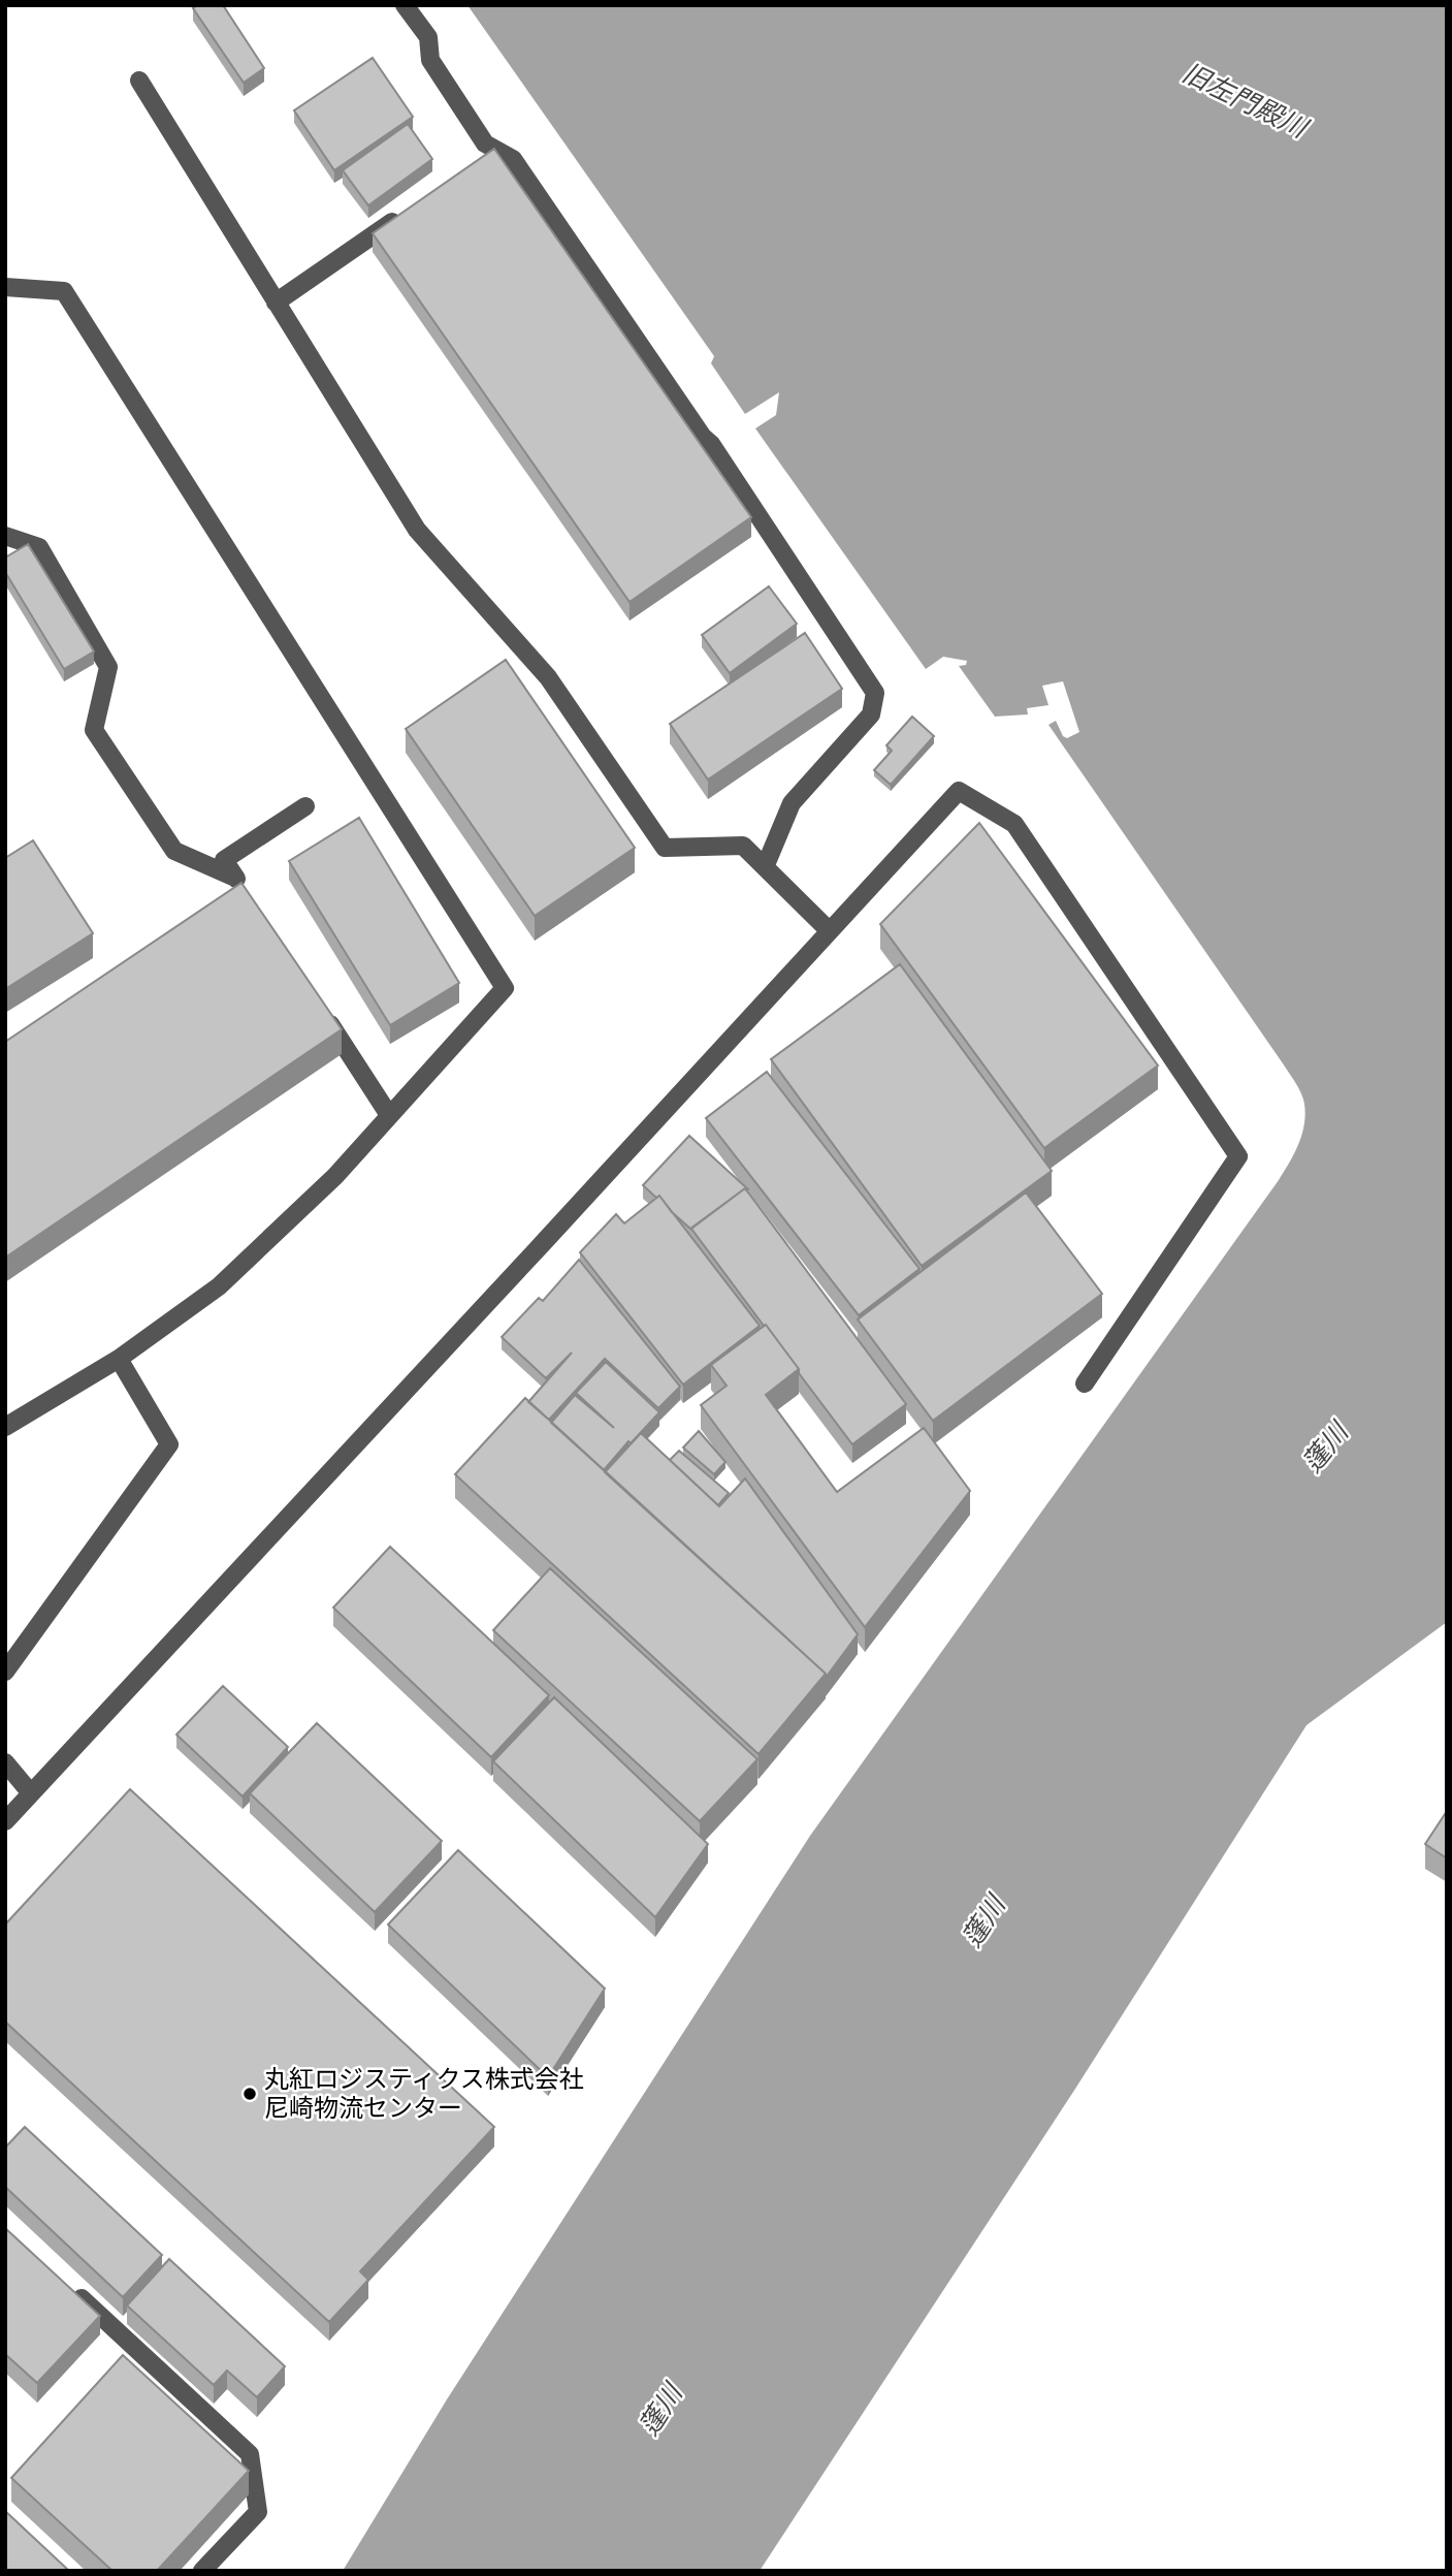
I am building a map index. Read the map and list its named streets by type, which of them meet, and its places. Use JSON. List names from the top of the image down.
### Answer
{
  "water": ["旧左門殿川", "蓬川"],
  "places": ["丸紅ロジスティクス株式会社 尼崎物流センター"]
}
